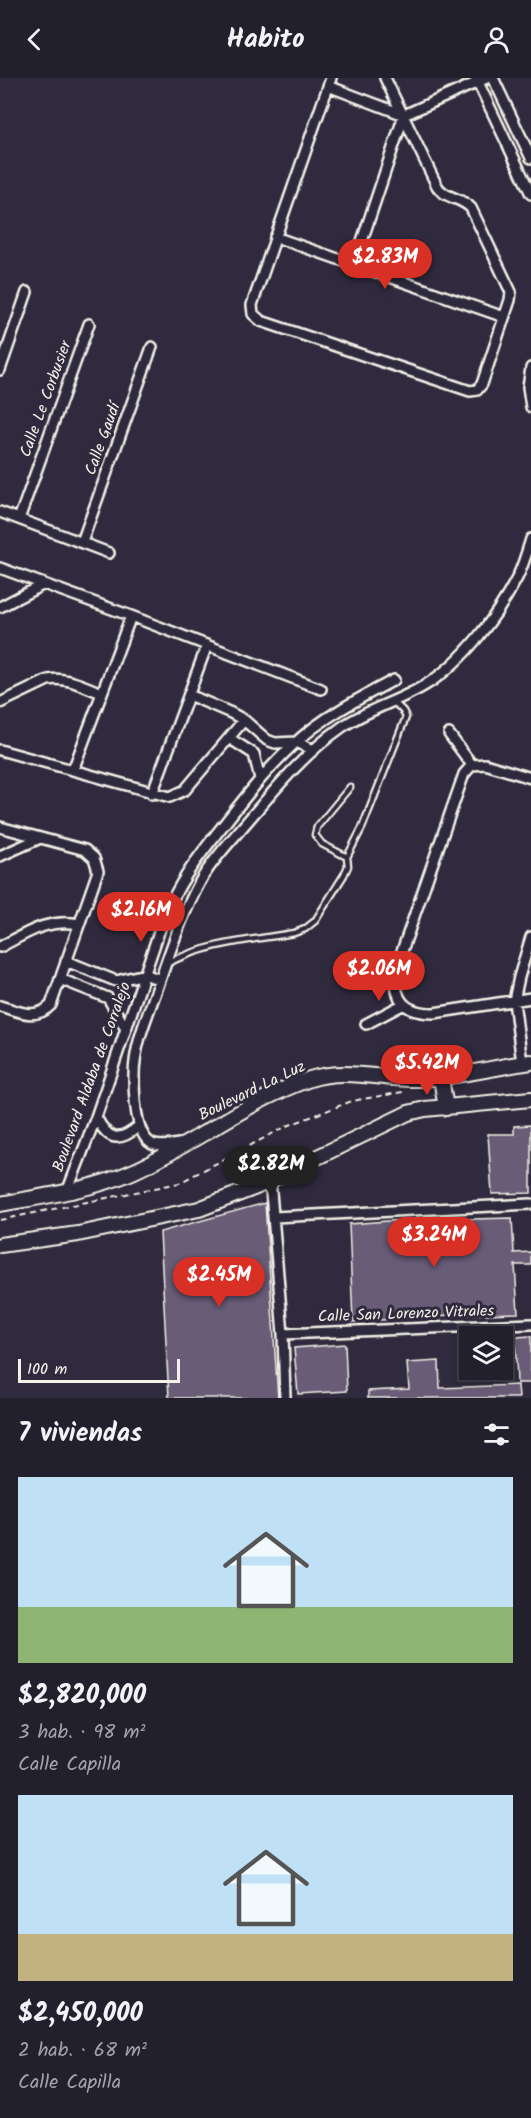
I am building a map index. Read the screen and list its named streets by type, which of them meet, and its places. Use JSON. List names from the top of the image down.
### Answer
{
  "streets": {
    "main road": ["Boulevard La Luz"],
    "street": [
      "Calle Le Corbusier",
      "Calle Gaudí",
      "Boulevard Aldaba de Corralejo",
      "Calle San Lorenzo Vitrales"
    ]
  },
  "crossings": [
    ["Boulevard Aldaba de Corralejo", "Boulevard La Luz"]
  ],
  "scale_bar": "100 m",
  "page": {
    "header": "Habito",
    "price": [
      "$2.83M",
      "$2.16M",
      "$2.06M",
      "$5.42M",
      "$2.82M",
      "$3.24M",
      "$2.45M"
    ],
    "scale": "100 m",
    "heading": "7 viviendas",
    "list": [
      {
        "name": "$2,820,000",
        "note": "3 hab. · 98 m² · Calle Capilla"
      },
      {
        "name": "$2,450,000",
        "note": "2 hab. · 68 m² · Calle Capilla"
      }
    ]
  }
}
